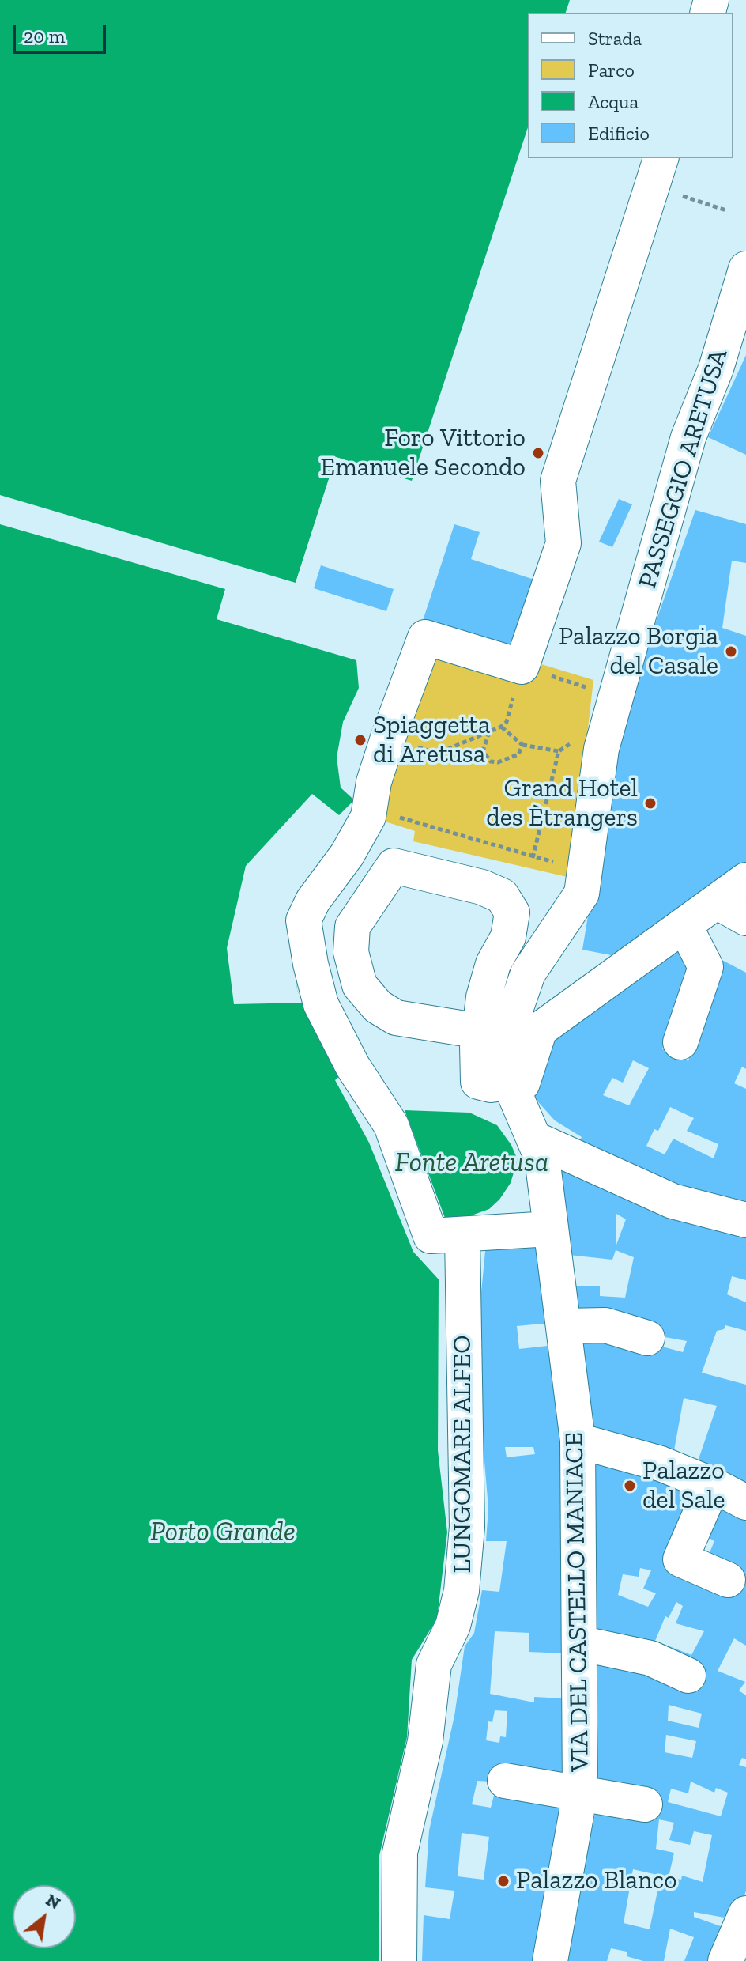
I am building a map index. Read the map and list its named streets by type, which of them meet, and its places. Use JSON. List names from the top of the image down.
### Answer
{
  "streets": {
    "street": ["PASSEGGIO ARETUSA", "LUNGOMARE ALFEO", "VIA DEL CASTELLO MANIACE"]
  },
  "crossings": [
    ["PASSEGGIO ARETUSA", "VIA DEL CASTELLO MANIACE"]
  ],
  "water": ["Fonte Aretusa", "Porto Grande"],
  "places": [
    "Foro Vittorio Emanuele Secondo",
    "Palazzo Borgia del Casale",
    "Spiaggetta di Aretusa",
    "Grand Hotel des Ètrangers",
    "Palazzo del Sale",
    "Palazzo Blanco"
  ],
  "legend": [
    "Strada",
    "Parco",
    "Acqua",
    "Edificio"
  ],
  "scale_bar": "20 m",
  "north": "top right"
}
